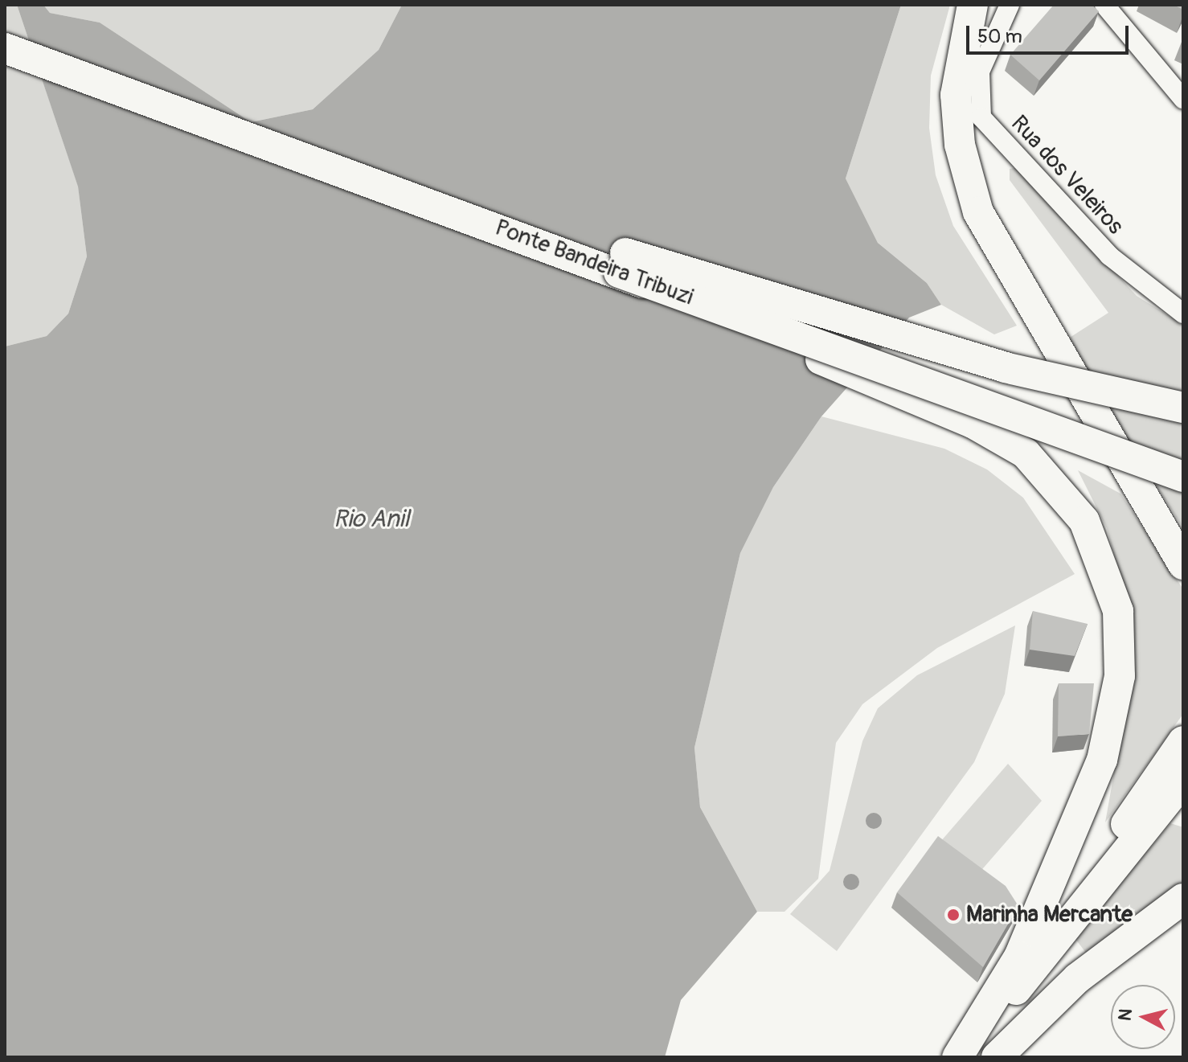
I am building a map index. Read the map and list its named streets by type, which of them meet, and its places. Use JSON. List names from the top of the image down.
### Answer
{
  "streets": {
    "main road": ["Ponte Bandeira Tribuzi"],
    "street": ["Rua dos Veleiros"]
  },
  "water": ["Rio Anil"],
  "places": ["Marinha Mercante"],
  "scale_bar": "50 m",
  "north": "left"
}
